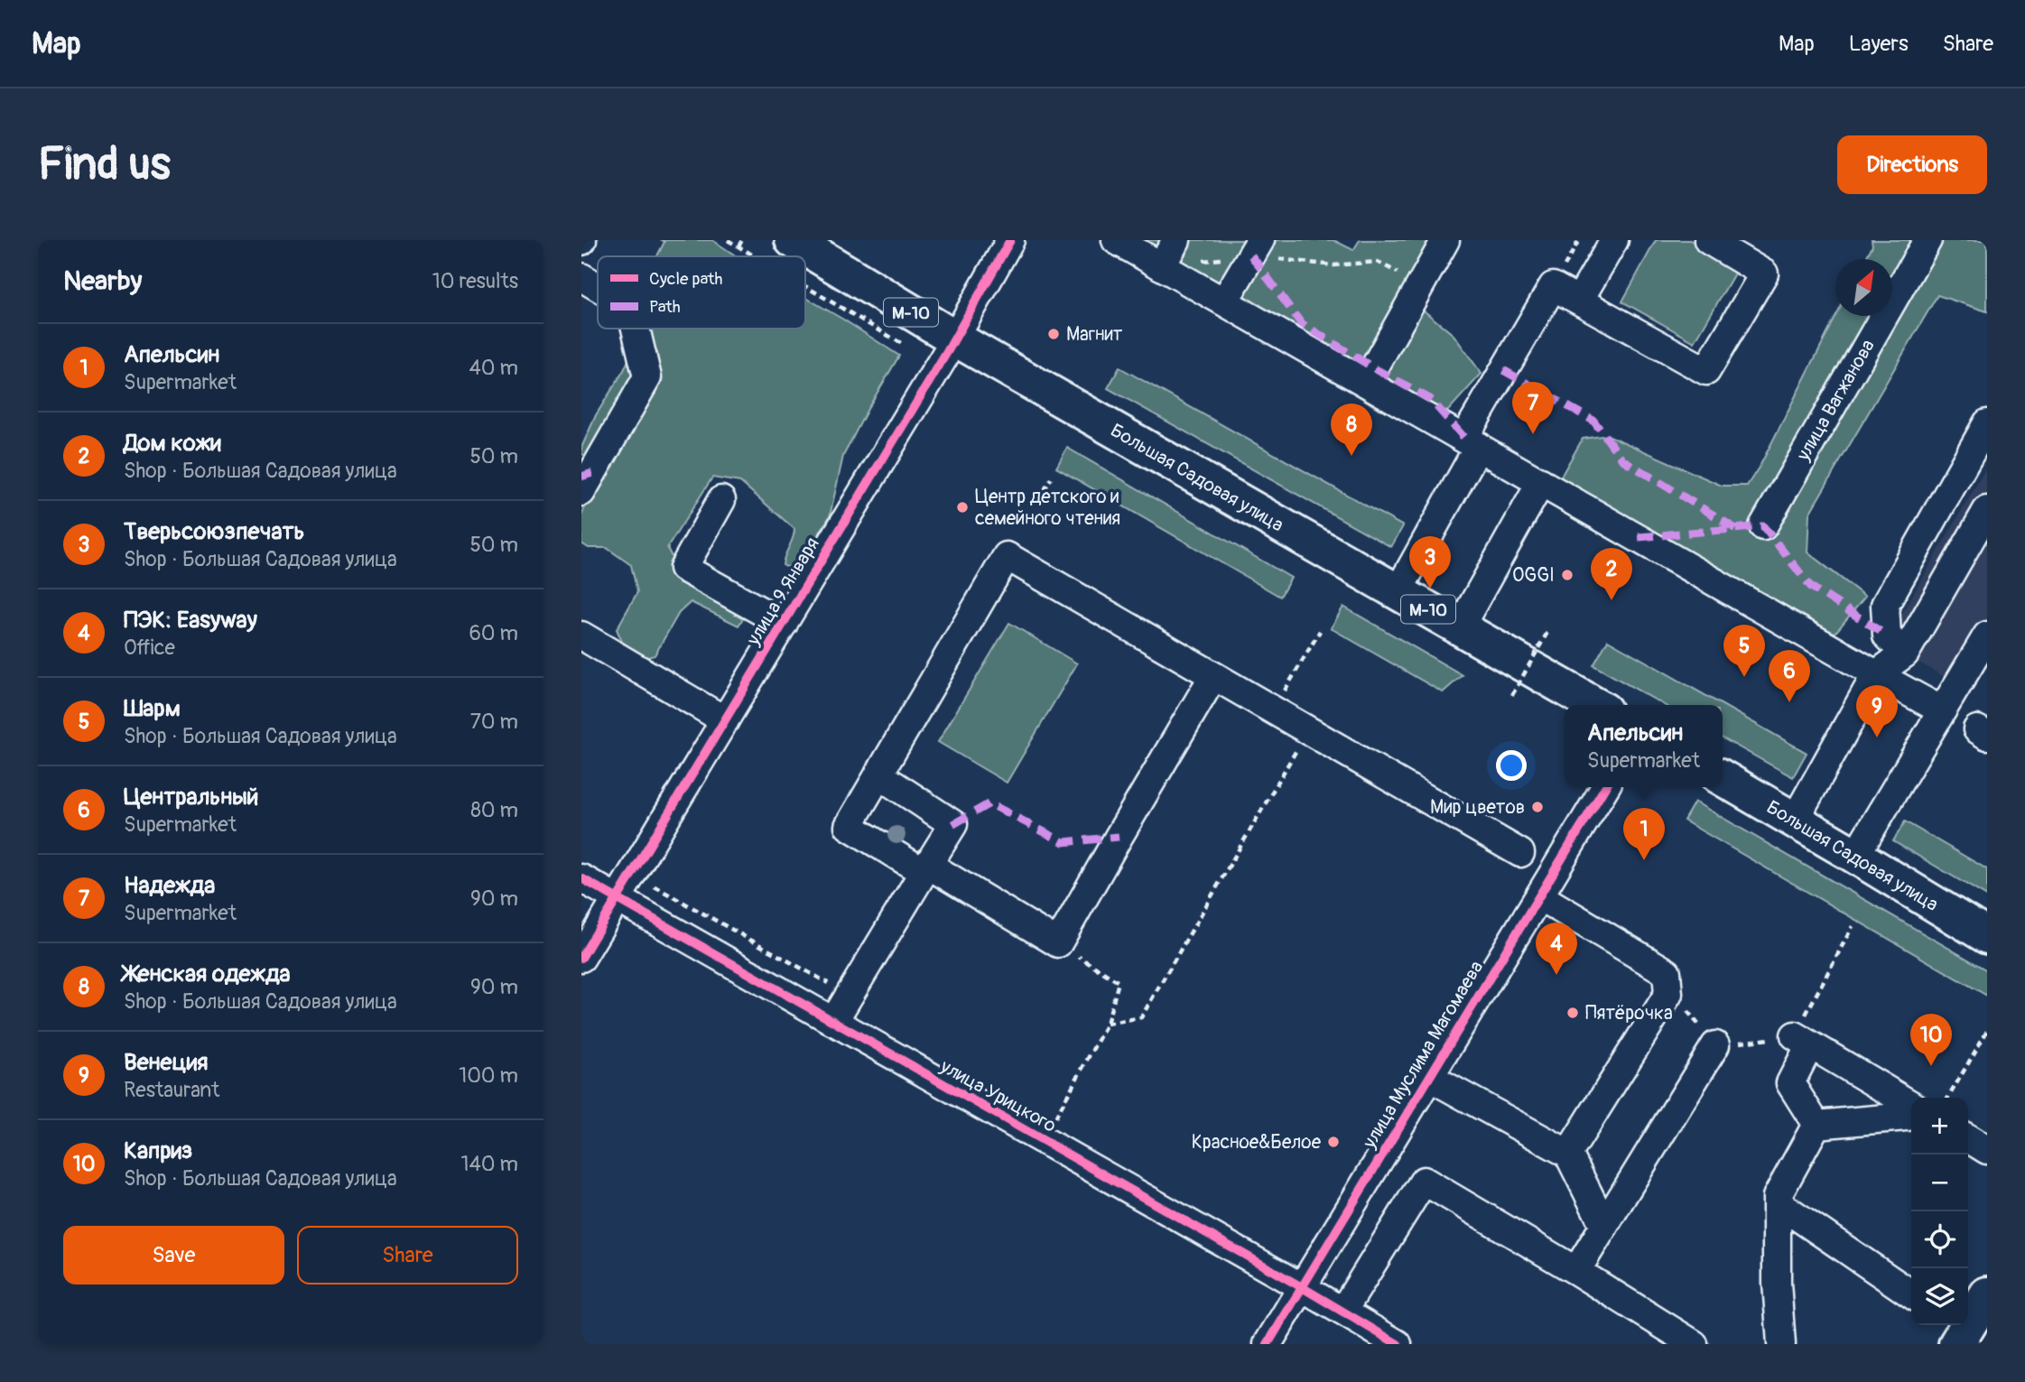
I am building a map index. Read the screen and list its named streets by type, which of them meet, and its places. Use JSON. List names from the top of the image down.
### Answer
{
  "streets": {
    "main road": ["М-10", "Большая Садовая улица"],
    "street": [
      "улица Вагжанова",
      "улица 9 Января",
      "улица Муслима Магомаева",
      "улица Урицкого"
    ]
  },
  "crossings": [
    ["Большая Садовая улица", "улица 9 Января"],
    ["улица 9 Января", "улица Урицкого"],
    ["улица Муслима Магомаева", "улица Урицкого"]
  ],
  "places": [
    "Магнит",
    "Центр детского и семейного чтения",
    "OGGI",
    "Мир цветов",
    "Пятёрочка",
    "Красное&Белое"
  ],
  "legend": ["Cycle path", "Path"],
  "north": "top right",
  "page": {
    "header": "Map",
    "nav": ["Map", "Layers", "Share"],
    "buttons": [
      "Directions",
      ["Save", "Share"]
    ],
    "title": "Find us",
    "heading": ["Nearby", "10 results"],
    "list": [
      {
        "mark": "1",
        "name": "Апельсин",
        "note": "Supermarket",
        "value": "40 m"
      },
      {
        "mark": "2",
        "name": "Дом кожи",
        "note": "Shop · Большая Садовая улица",
        "value": "50 m"
      },
      {
        "mark": "3",
        "name": "Тверьсоюзпечать",
        "note": "Shop · Большая Садовая улица",
        "value": "50 m"
      },
      {
        "mark": "4",
        "name": "ПЭК: Easyway",
        "note": "Office",
        "value": "60 m"
      },
      {
        "mark": "5",
        "name": "Шарм",
        "note": "Shop · Большая Садовая улица",
        "value": "70 m"
      },
      {
        "mark": "6",
        "name": "Центральный",
        "note": "Supermarket",
        "value": "80 m"
      },
      {
        "mark": "7",
        "name": "Надежда",
        "note": "Supermarket",
        "value": "90 m"
      },
      {
        "mark": "8",
        "name": "Женская одежда",
        "note": "Shop · Большая Садовая улица",
        "value": "90 m"
      },
      {
        "mark": "9",
        "name": "Венеция",
        "note": "Restaurant",
        "value": "100 m"
      },
      {
        "mark": "10",
        "name": "Каприз",
        "note": "Shop · Большая Садовая улица",
        "value": "140 m"
      }
    ],
    "pins": [
      "7",
      "8",
      "3",
      "2",
      "5",
      "6",
      "9",
      "1",
      "4",
      "10"
    ],
    "popup": ["Апельсин", "Supermarket"],
    "map_buttons": ["+", "−"]
  }
}
